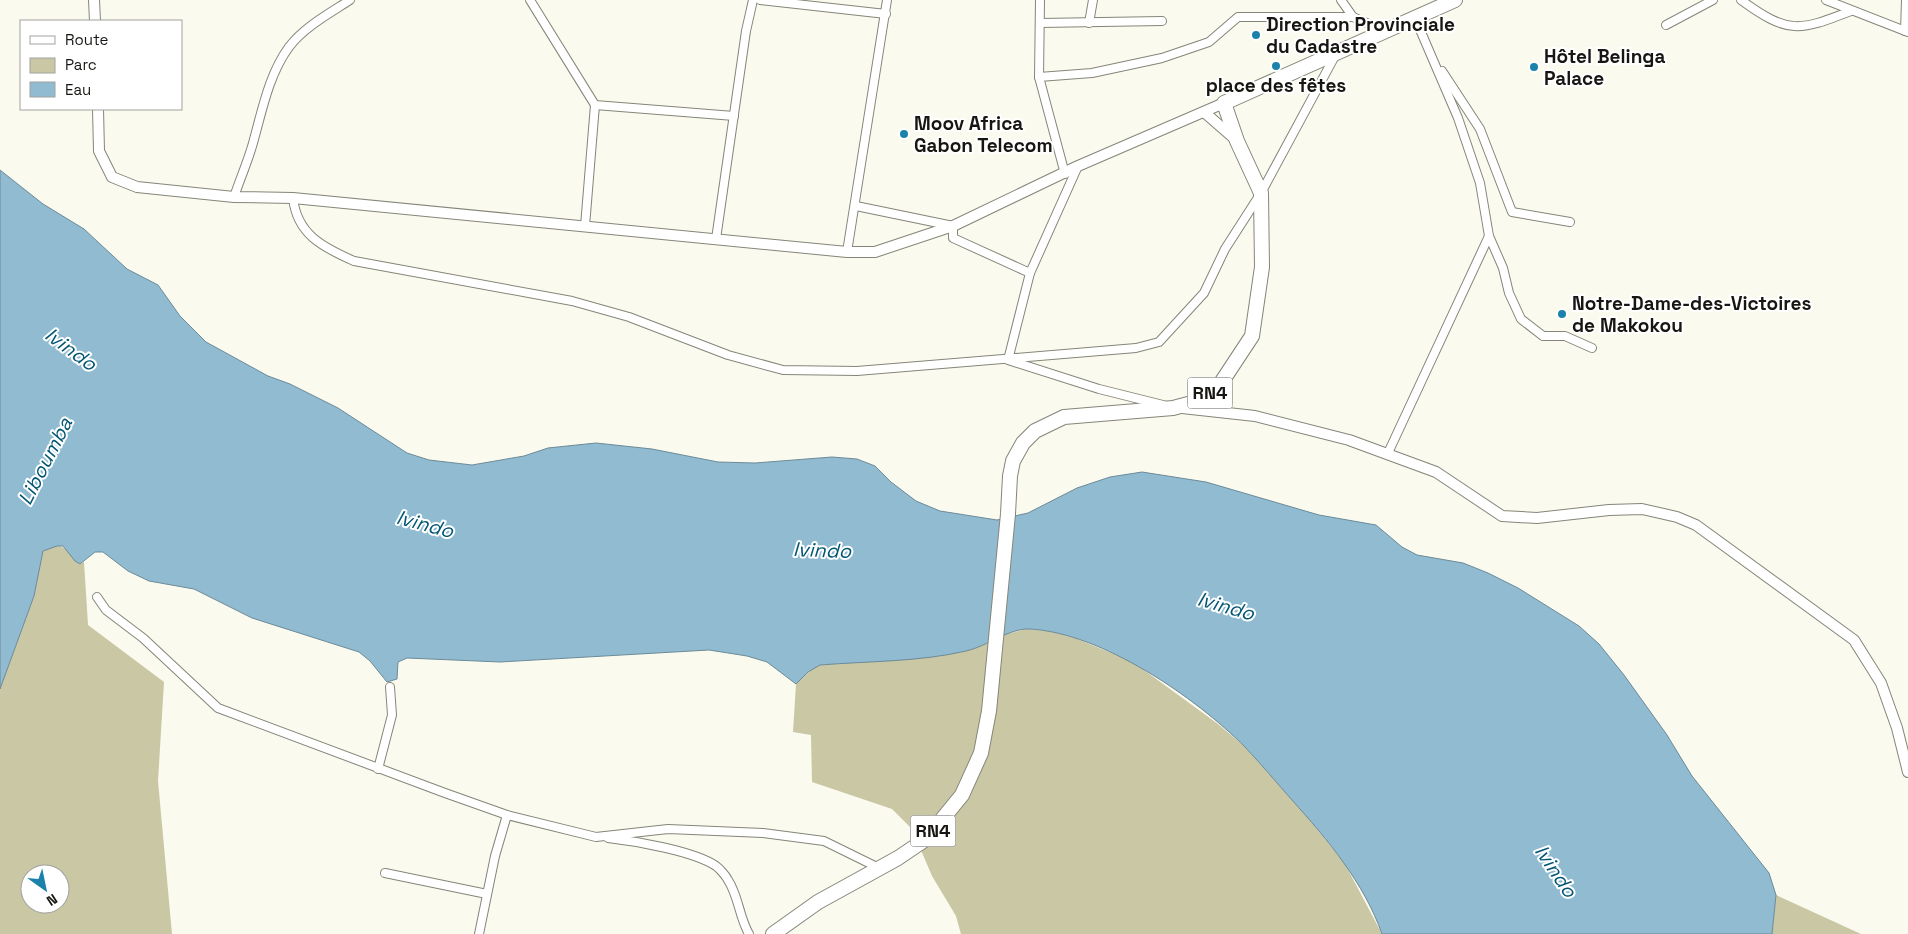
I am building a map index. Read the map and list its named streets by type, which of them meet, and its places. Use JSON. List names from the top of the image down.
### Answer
{
  "streets": {
    "highway": ["RN4"]
  },
  "water": ["Ivindo", "Liboumba"],
  "places": [
    "Direction Provinciale du Cadastre",
    "place des fêtes",
    "Hôtel Belinga Palace",
    "Moov Africa Gabon Telecom",
    "Notre-Dame-des-Victoires de Makokou"
  ],
  "legend": ["Route", "Parc", "Eau"],
  "north": "bottom right"
}
